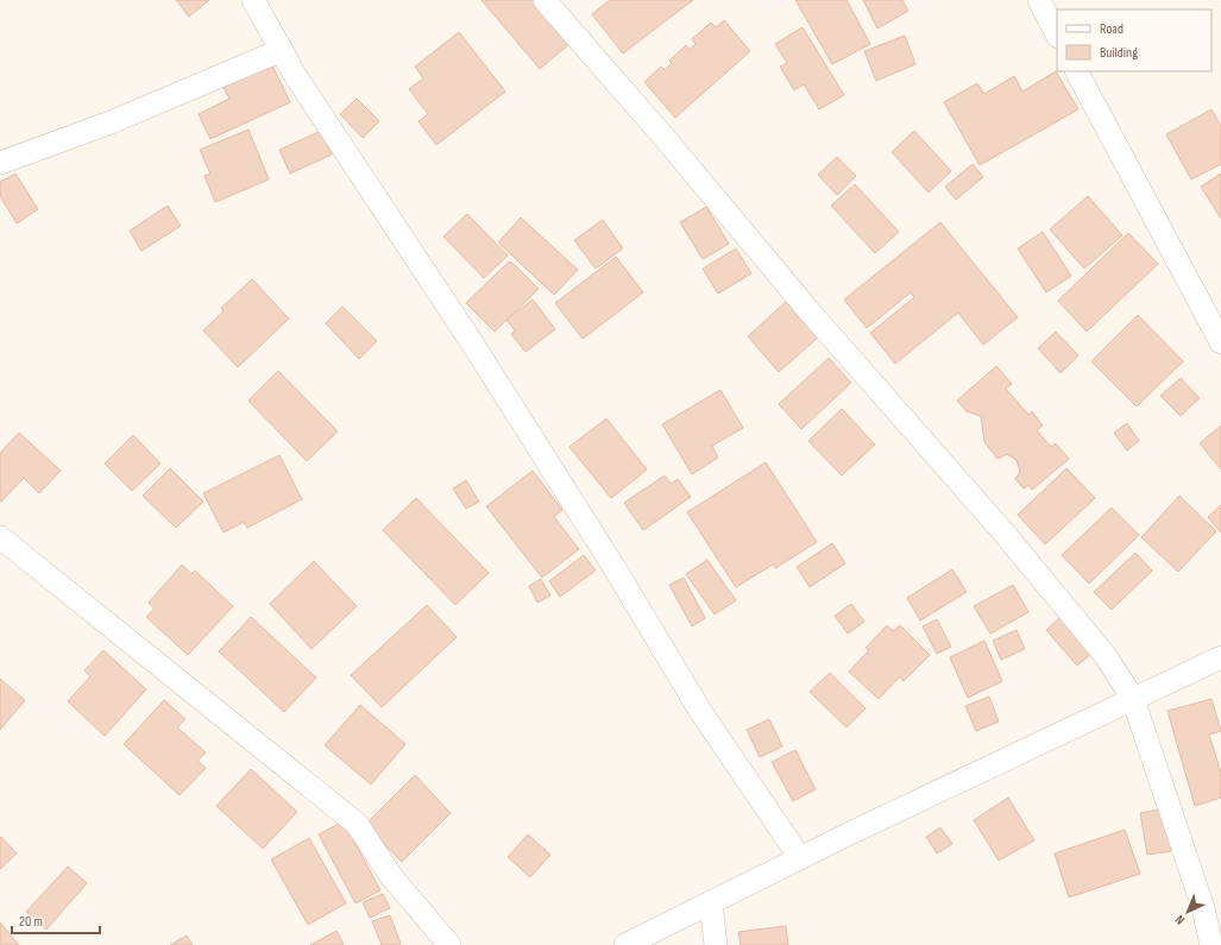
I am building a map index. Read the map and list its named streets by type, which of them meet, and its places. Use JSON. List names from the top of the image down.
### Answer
{
  "legend": ["Road", "Building"],
  "scale_bar": "20 m",
  "north": "bottom left"
}
